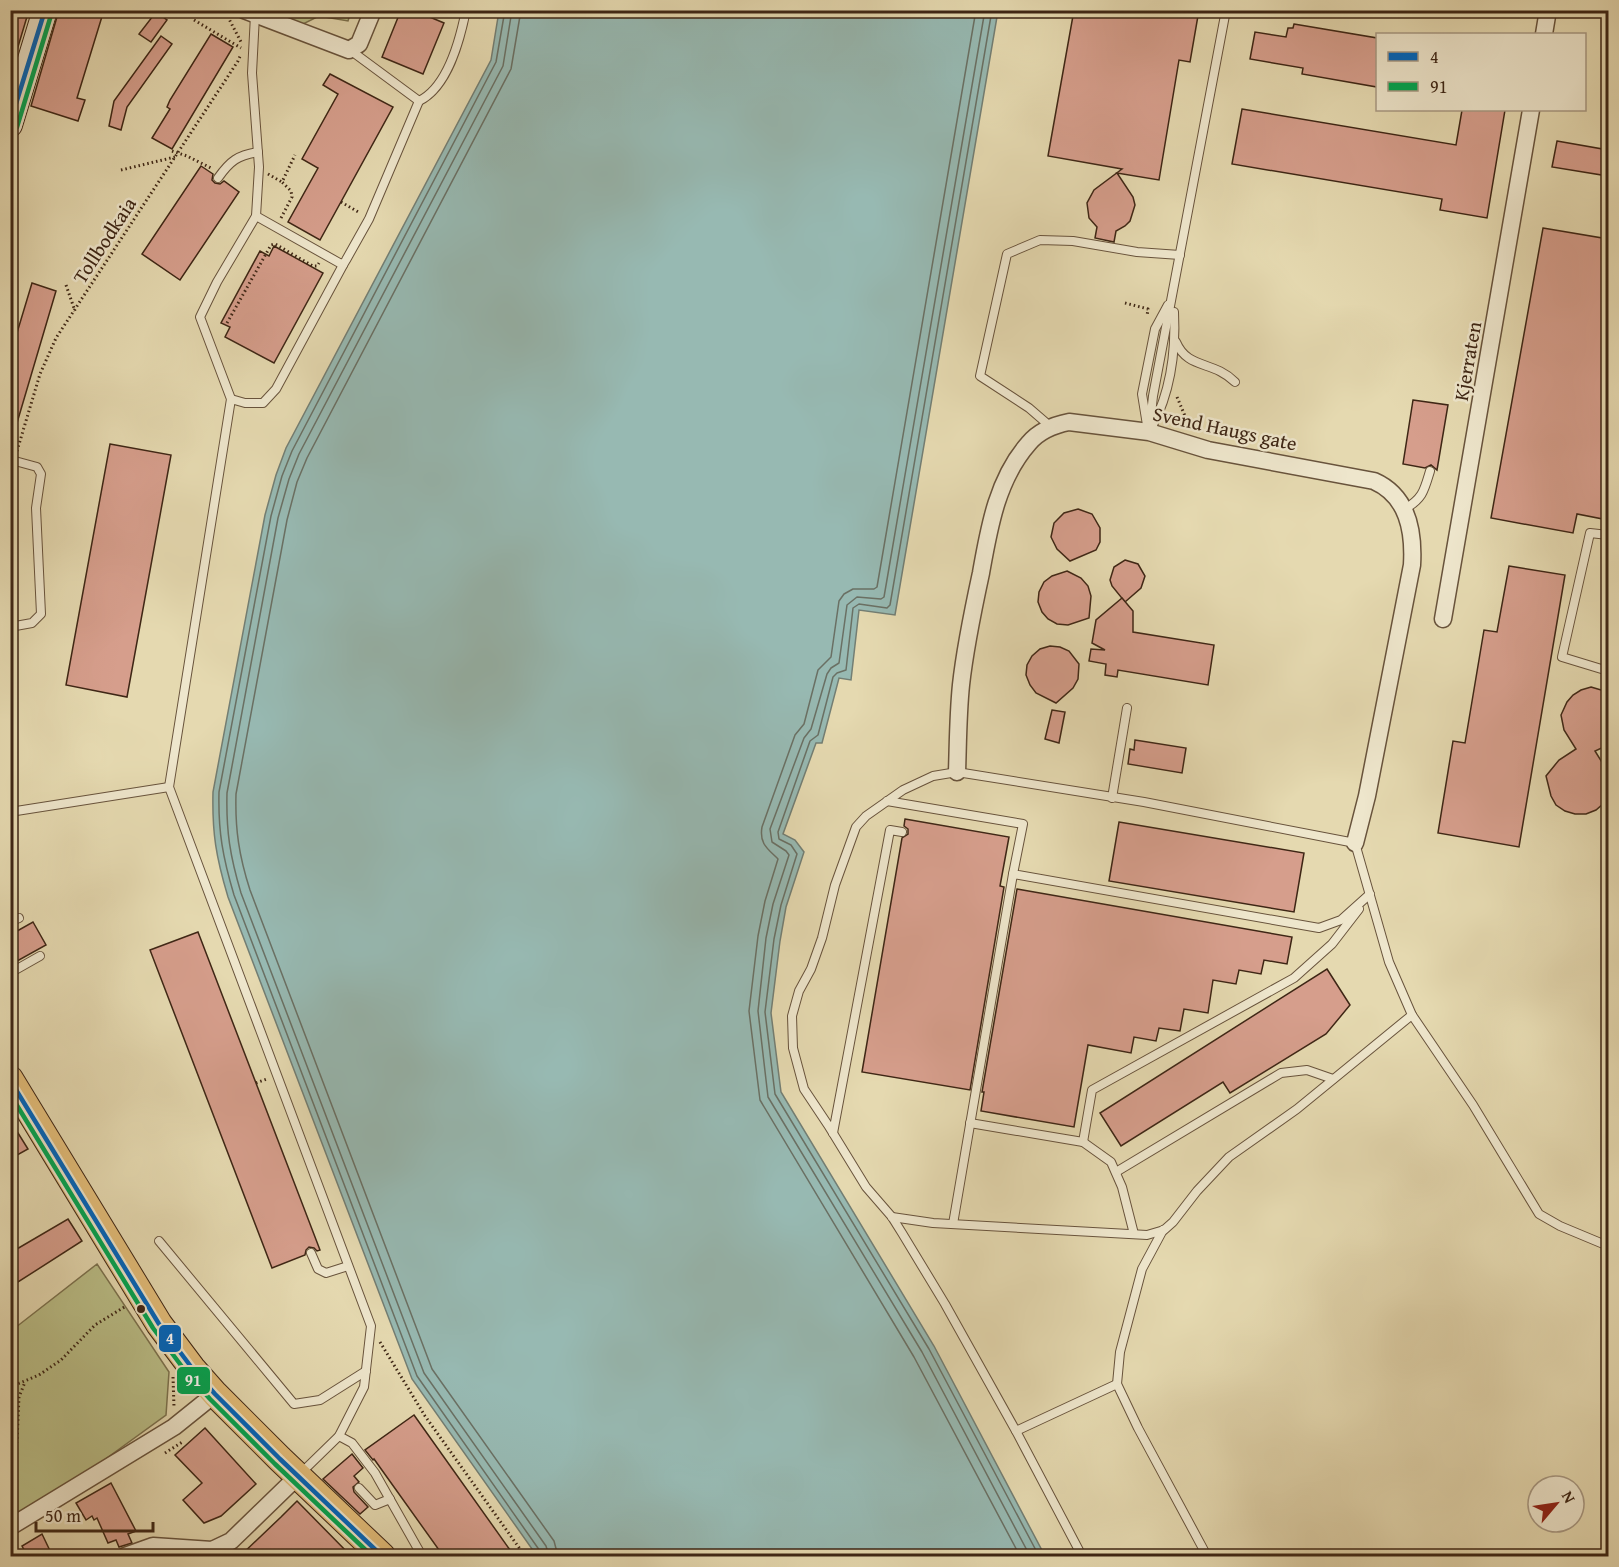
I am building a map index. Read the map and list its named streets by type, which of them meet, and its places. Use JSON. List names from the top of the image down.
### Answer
{
  "streets": {
    "street": ["Kjerraten", "Svend Haugs gate"],
    "path": ["Tollbodkaia"]
  },
  "lines": ["transit line 4", "transit line 91"],
  "legend": ["4", "91"],
  "scale_bar": "50 m",
  "north": "top right"
}
